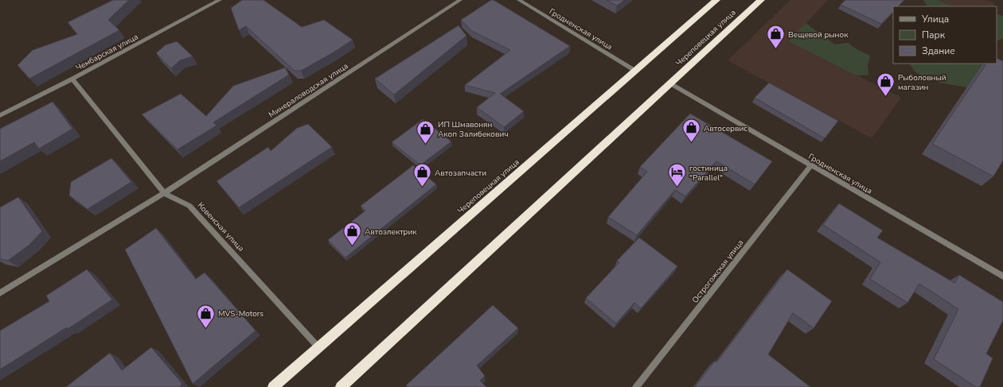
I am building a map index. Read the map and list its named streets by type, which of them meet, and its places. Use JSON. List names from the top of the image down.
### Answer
{
  "streets": {
    "highway": ["Череповецкая улица"],
    "street": [
      "Гродненская улица",
      "Чембарская улица",
      "Минераловодская улица",
      "Ковенская улица",
      "Острогожская улица"
    ]
  },
  "crossings": [
    ["Гродненская улица", "Череповецкая улица"],
    ["Гродненская улица", "Острогожская улица"],
    ["Череповецкая улица", "Ковенская улица"],
    ["Чембарская улица", "Ковенская улица"],
    ["Минераловодская улица", "Ковенская улица"]
  ],
  "places": {
    "shop": [
      "Вещевой рынок",
      "Рыболовный магазин",
      "Автосервис",
      "ИП Шмавонян Акоп Залибекович",
      "Автозапчасти",
      "Автоэлектрик",
      "MVS-Motors"
    ],
    "hotel": ["гостиница \"Parallel\""]
  },
  "legend": ["Улица", "Парк", "Здание"]
}
